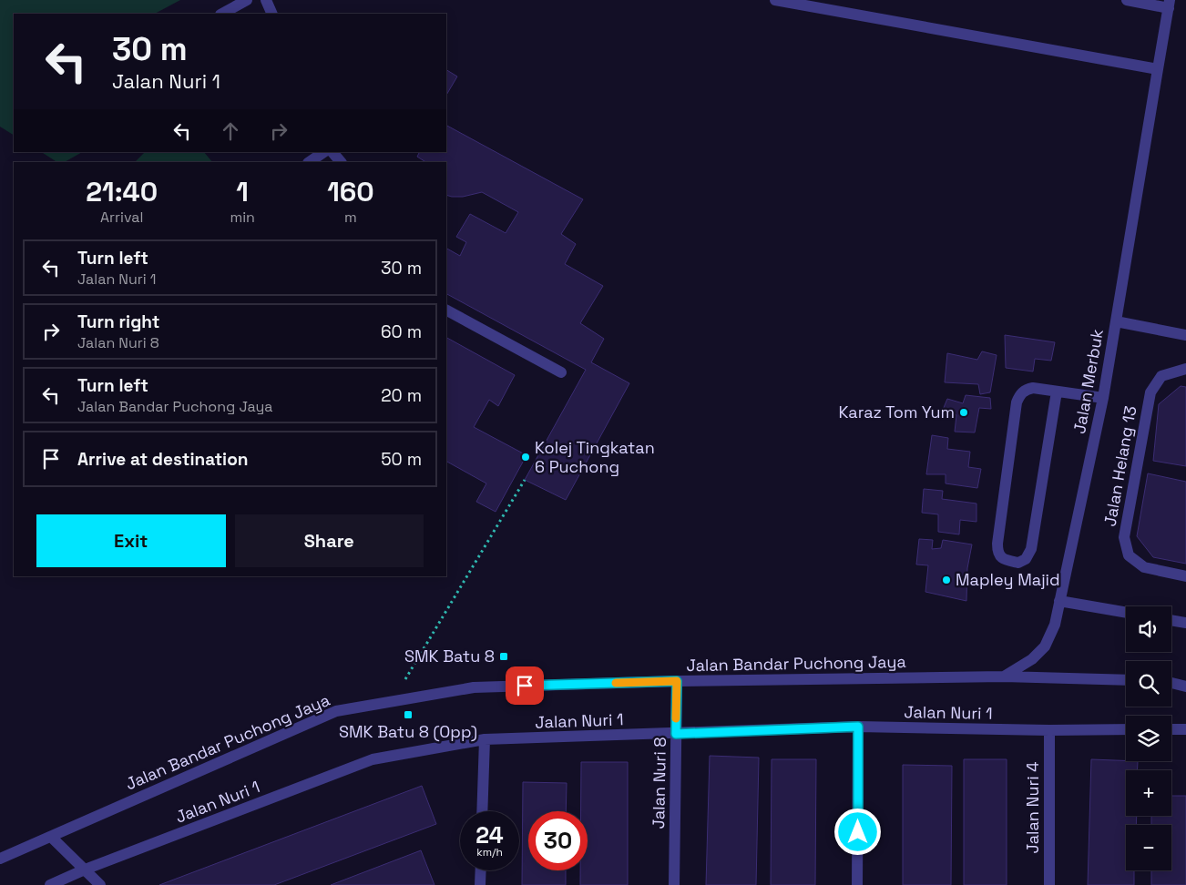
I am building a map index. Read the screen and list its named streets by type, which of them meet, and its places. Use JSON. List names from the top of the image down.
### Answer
{
  "streets": {
    "street": [
      "Jalan Merbuk",
      "Jalan Helang 13",
      "Jalan Bandar Puchong Jaya",
      "Jalan Nuri 1",
      "Jalan Nuri 8",
      "Jalan Nuri 4"
    ]
  },
  "crossings": [
    ["Jalan Merbuk", "Jalan Bandar Puchong Jaya"],
    ["Jalan Bandar Puchong Jaya", "Jalan Nuri 8"],
    ["Jalan Nuri 1", "Jalan Nuri 8"],
    ["Jalan Nuri 1", "Jalan Nuri 4"]
  ],
  "places": {
    "other": ["Karaz Tom Yum", "Kolej Tingkatan 6 Puchong", "Mapley Majid"],
    "transit": ["SMK Batu 8", "SMK Batu 8 (Opp)"]
  },
  "page": {
    "turn": ["30 m", "Jalan Nuri 1"],
    "eta": [
      "21:40",
      "Arrival",
      "1",
      "min",
      "160",
      "m"
    ],
    "list": [
      {
        "name": "Turn left",
        "note": "Jalan Nuri 1",
        "value": "30 m"
      },
      {
        "name": "Turn right",
        "note": "Jalan Nuri 8",
        "value": "60 m"
      },
      {
        "name": "Turn left",
        "note": "Jalan Bandar Puchong Jaya",
        "value": "20 m"
      },
      {
        "name": "Arrive at destination",
        "value": "50 m"
      }
    ],
    "buttons": ["Exit", "Share"],
    "map_buttons": ["+", "−"],
    "speed": "24 km/h",
    "limit": "30"
  }
}
